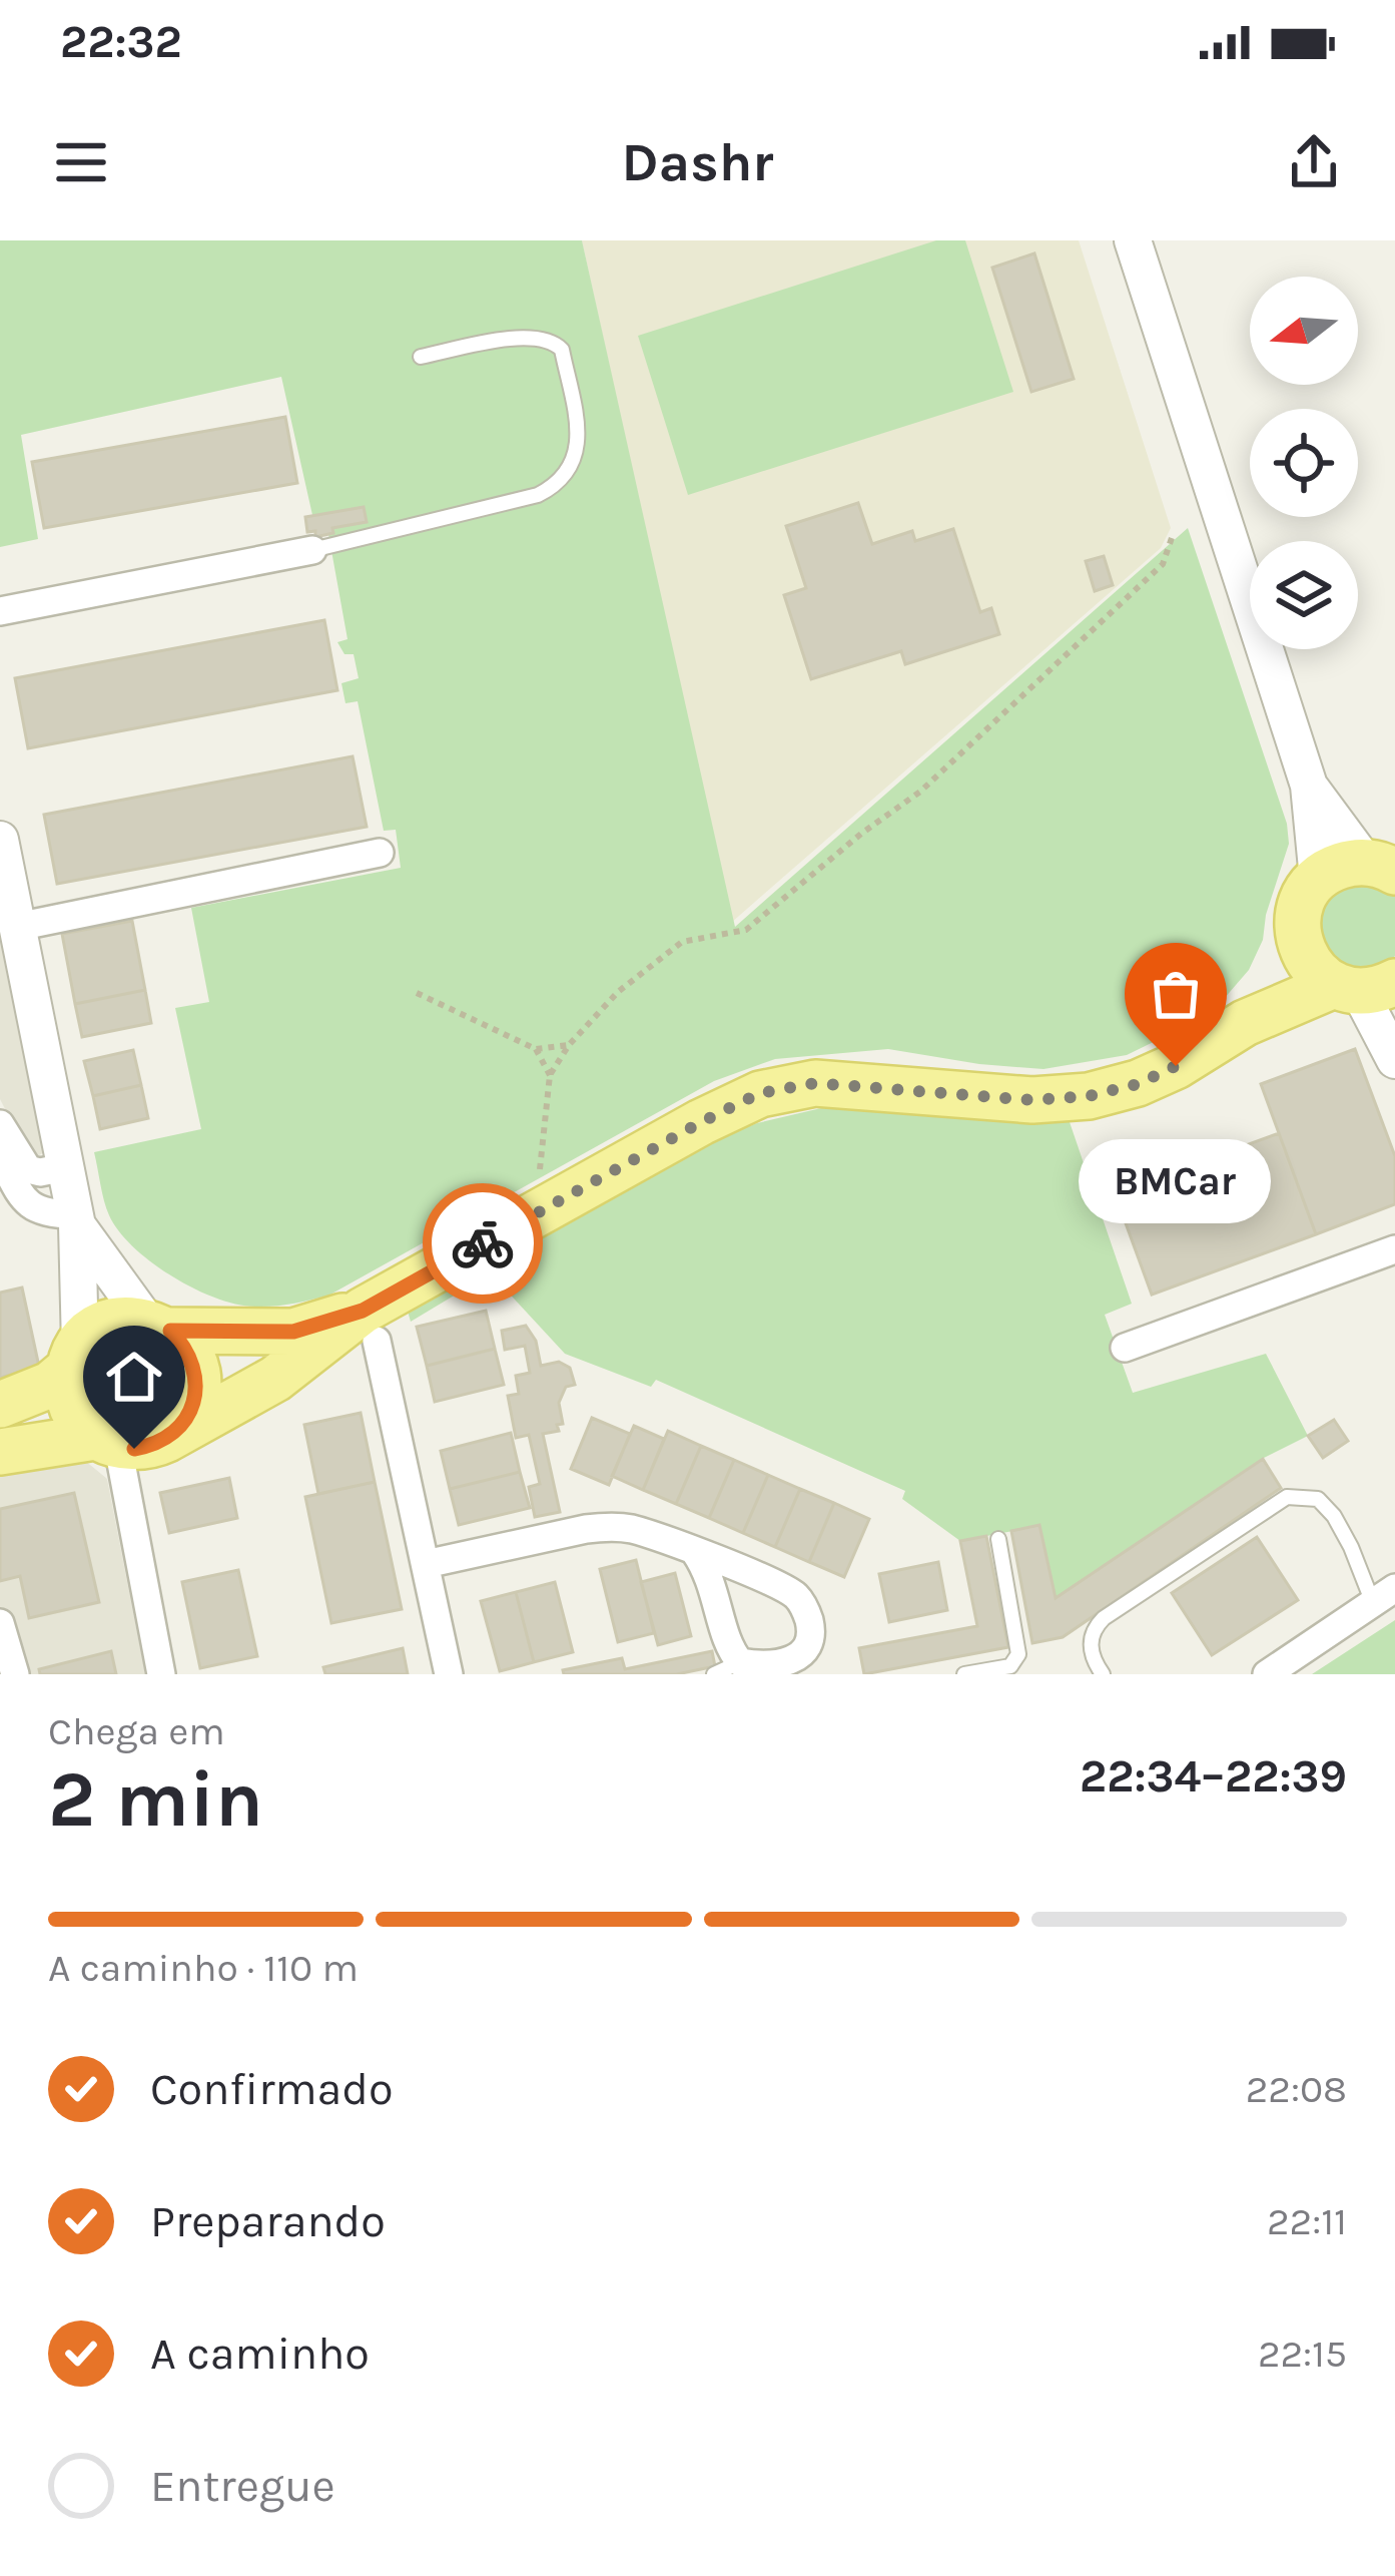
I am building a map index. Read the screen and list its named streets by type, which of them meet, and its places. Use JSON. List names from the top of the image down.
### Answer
{
  "places": ["BMCar"],
  "north": "left",
  "page": {
    "status": "22:32",
    "header": "Dashr",
    "bubble": "BMCar",
    "heading": ["2 min", "Chega em", "22:34–22:39"],
    "bar": "A caminho · 110 m",
    "list": [
      ["Confirmado", "22:08"],
      ["Preparando", "22:11"],
      ["A caminho", "22:15"],
      "Entregue"
    ]
  }
}
